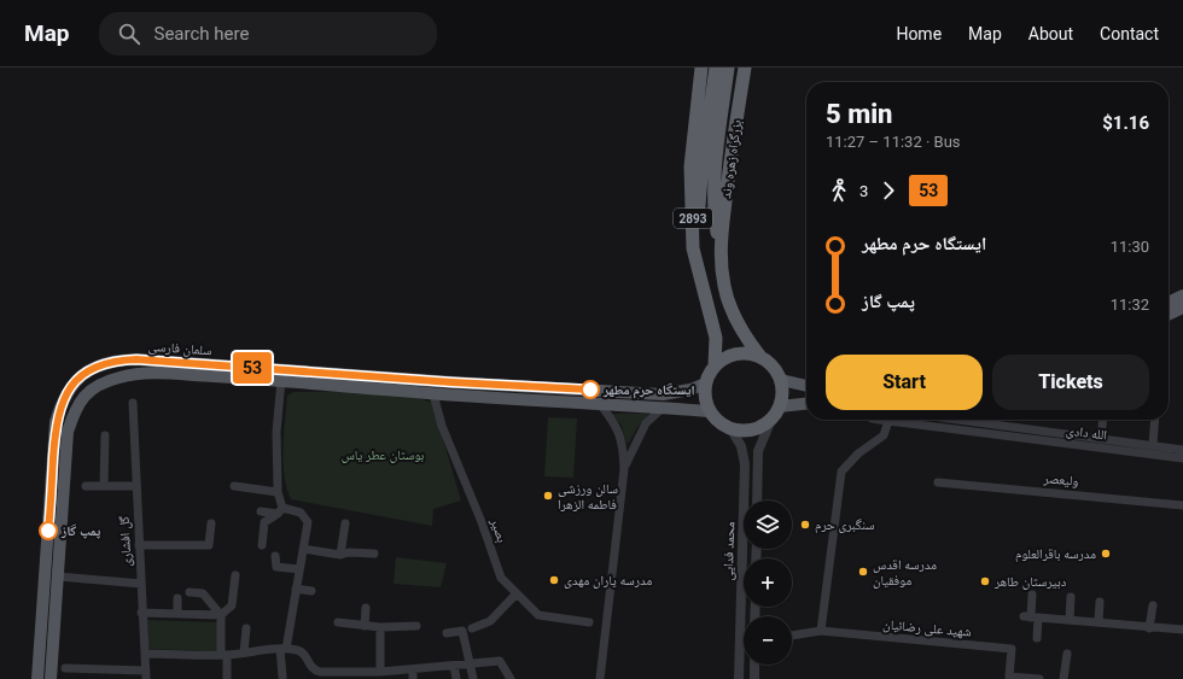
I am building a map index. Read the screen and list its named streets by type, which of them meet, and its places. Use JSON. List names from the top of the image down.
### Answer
{
  "streets": {
    "highway": ["بزرگراه زهره وند", "2893"],
    "main road": ["سلمان فارسی"],
    "street": [
      "الله دادی",
      "ولیعصر",
      "بصیر",
      "گل افشاری",
      "محمد فدایی",
      "شهید علی رضائیان"
    ]
  },
  "crossings": [
    ["بزرگراه زهره وند", "سلمان فارسی"],
    ["بزرگراه زهره وند", "محمد فدایی"],
    ["سلمان فارسی", "بصیر"],
    ["سلمان فارسی", "محمد فدایی"]
  ],
  "parks": ["بوستان عطر یاس"],
  "places": [
    "ایستگاه حرم مطهر",
    "سالن ورزشی فاطمه الزهرا",
    "سنگبری حرم",
    "پمپ گاز",
    "مدرسه باقرالعلوم",
    "مدرسه اقدس موفقیان",
    "مدرسه یاران مهدی",
    "دبیرستان طاهر"
  ],
  "lines": ["bus line 53"],
  "page": {
    "header": "Map",
    "search": "Search here",
    "nav": [
      "Home",
      "Map",
      "About",
      "Contact"
    ],
    "on_map": "53",
    "heading": ["5 min", "11:27 – 11:32 · Bus", "$1.16"],
    "legs": ["3", "53"],
    "list": [
      {
        "name": "ایستگاه حرم مطهر",
        "value": "11:30"
      },
      {
        "name": "پمپ گاز",
        "value": "11:32"
      }
    ],
    "buttons": ["Start", "Tickets"],
    "map_buttons": ["+", "−"]
  }
}
